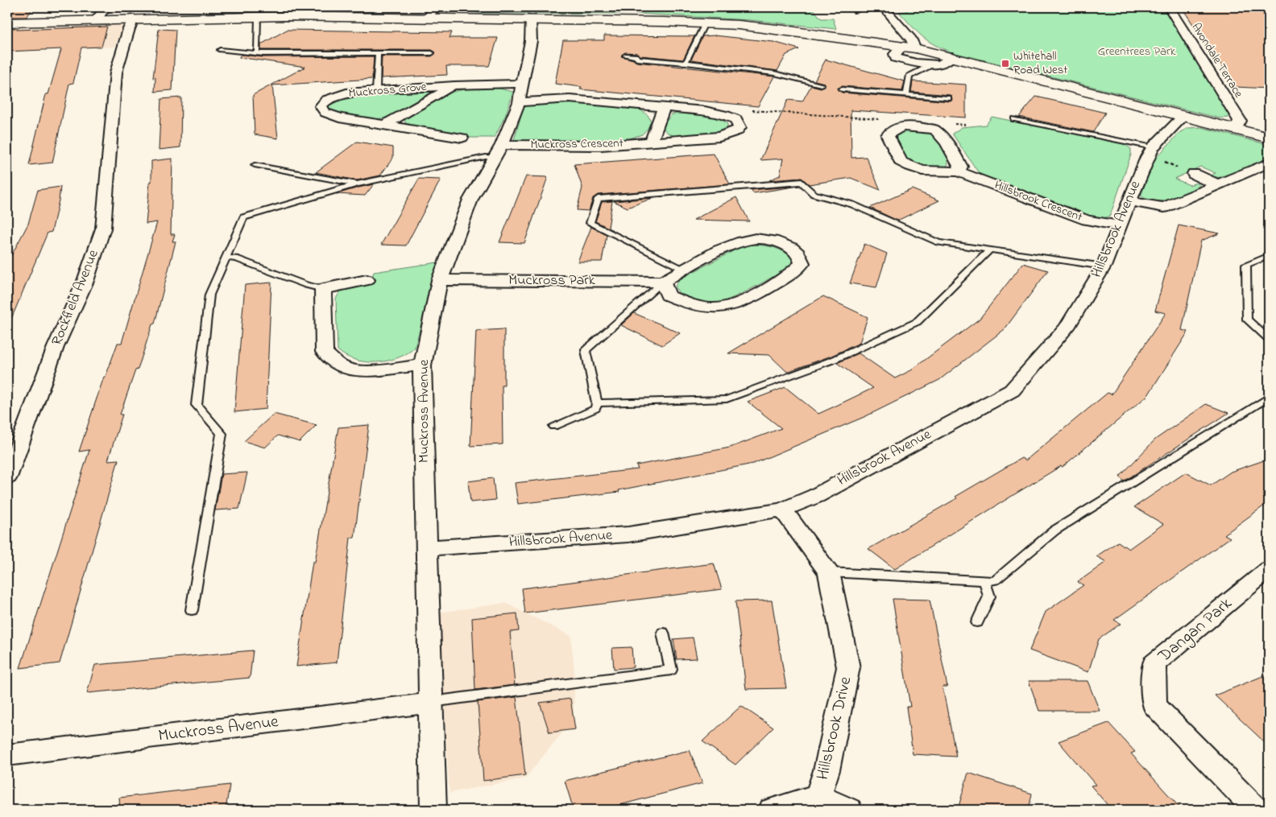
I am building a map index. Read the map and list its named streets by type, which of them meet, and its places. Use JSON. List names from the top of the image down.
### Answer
{
  "streets": {
    "street": [
      "Avondale Terrace",
      "Muckross Grove",
      "Muckross Crescent",
      "Hillsbrook Crescent",
      "Hillsbrook Avenue",
      "Muckross Park",
      "Rockfield Avenue",
      "Muckross Avenue",
      "Dangan Park",
      "Hillsbrook Drive"
    ]
  },
  "crossings": [
    ["Muckross Grove", "Muckross Avenue"],
    ["Muckross Crescent", "Muckross Avenue"],
    ["Hillsbrook Crescent", "Hillsbrook Avenue"],
    ["Hillsbrook Avenue", "Muckross Avenue"],
    ["Hillsbrook Avenue", "Hillsbrook Drive"],
    ["Muckross Park", "Muckross Avenue"]
  ],
  "parks": ["Greentrees Park"],
  "places": {
    "transit": ["Whitehall Road West"]
  }
}
